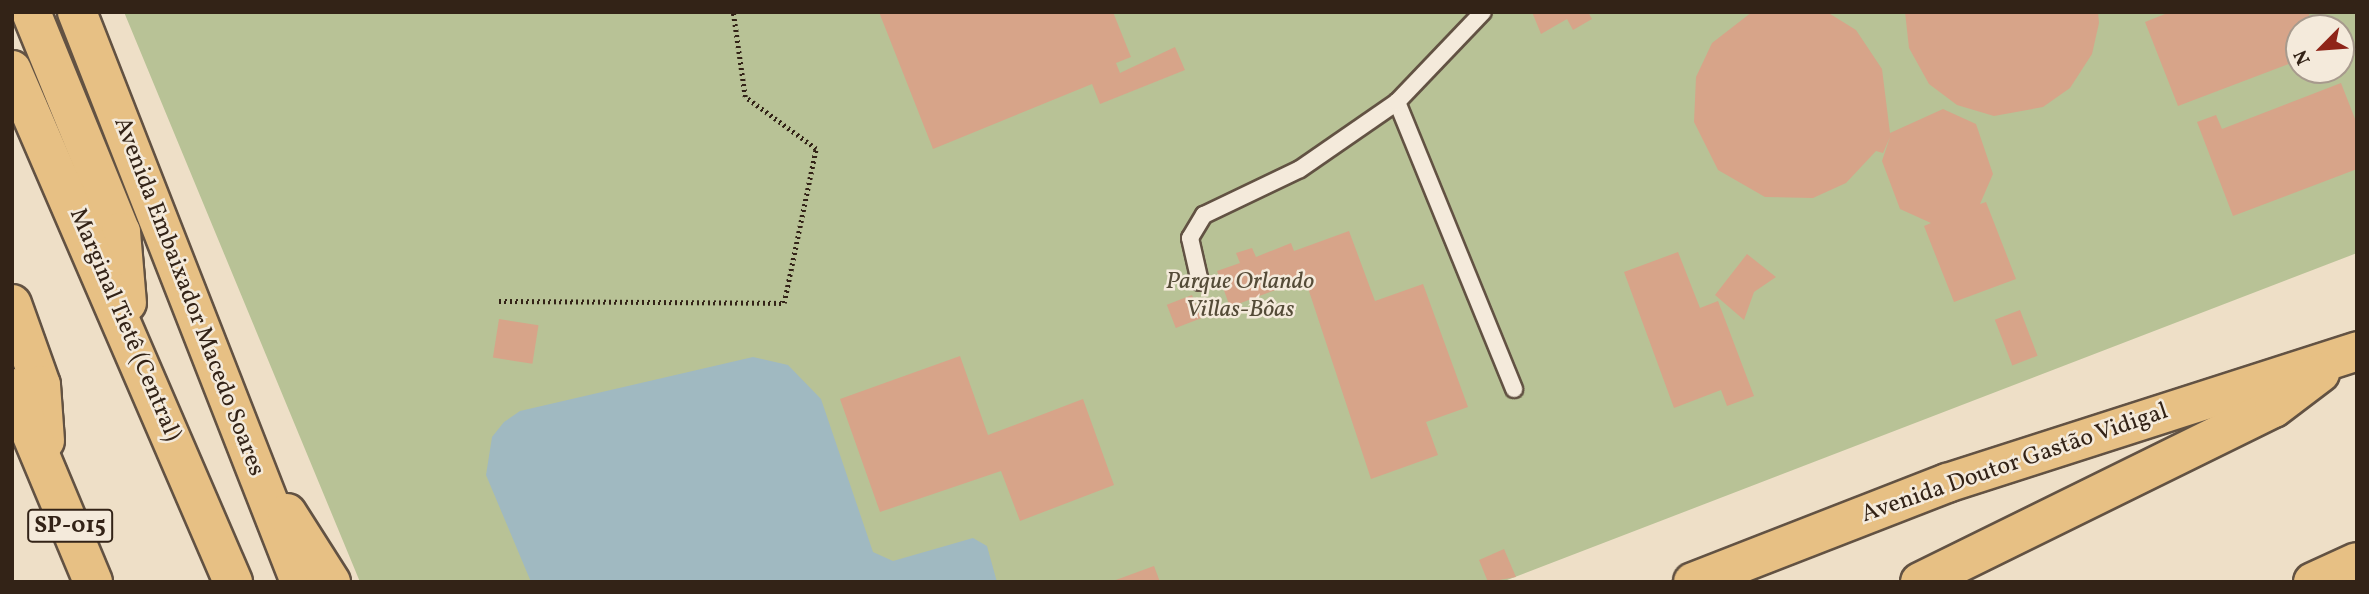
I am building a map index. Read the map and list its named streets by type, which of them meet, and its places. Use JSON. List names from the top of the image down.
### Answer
{
  "streets": {
    "highway": [
      "Avenida Embaixador Macedo Soares",
      "Marginal Tietê (Central)",
      "Avenida Doutor Gastão Vidigal",
      "SP-015"
    ]
  },
  "parks": ["Parque Orlando Villas-Bôas"],
  "north": "bottom left"
}
